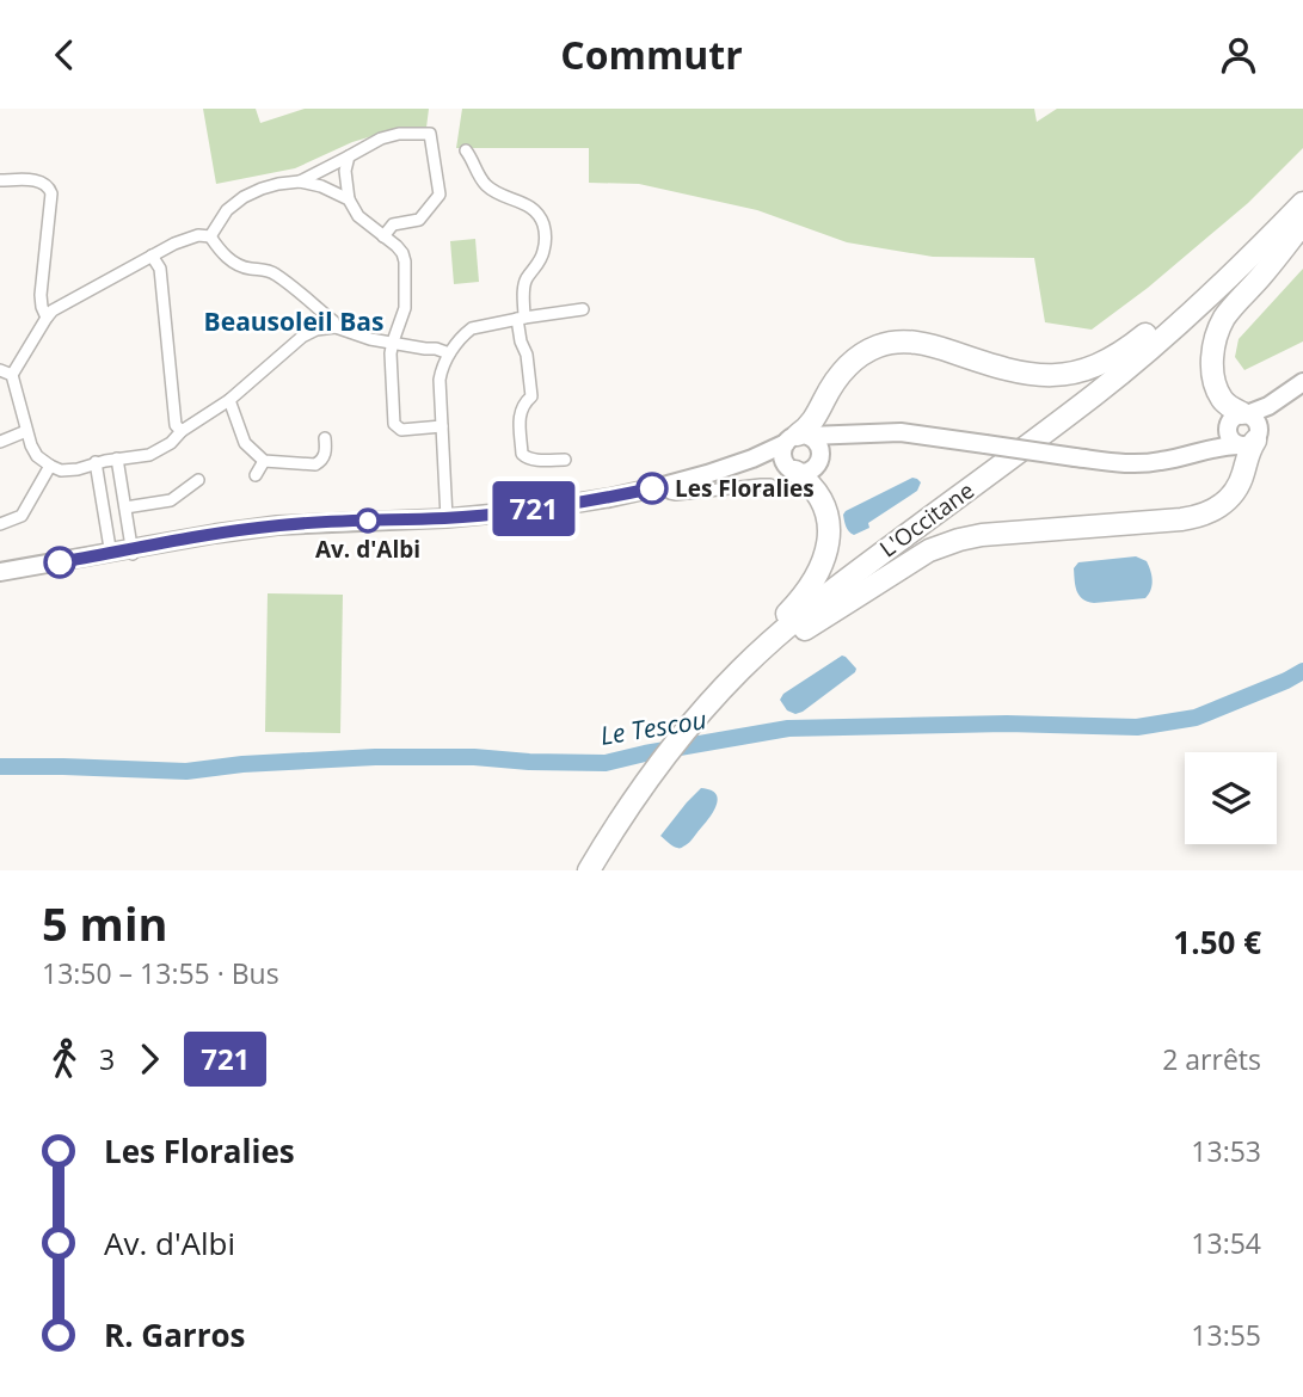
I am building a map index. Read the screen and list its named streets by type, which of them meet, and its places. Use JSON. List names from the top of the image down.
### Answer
{
  "streets": {
    "highway": ["L'Occitane"]
  },
  "districts": ["Beausoleil Bas"],
  "water": ["Le Tescou"],
  "places": ["Les Floralies", "Av. d'Albi"],
  "lines": ["bus line 721"],
  "page": {
    "header": "Commutr",
    "on_map": "721",
    "heading": ["5 min", "13:50 – 13:55 · Bus", "1.50 €"],
    "legs": ["3", "721", "2 arrêts"],
    "list": [
      {
        "name": "Les Floralies",
        "value": "13:53"
      },
      {
        "name": "Av. d'Albi",
        "value": "13:54"
      },
      {
        "name": "R. Garros",
        "value": "13:55"
      }
    ]
  }
}
